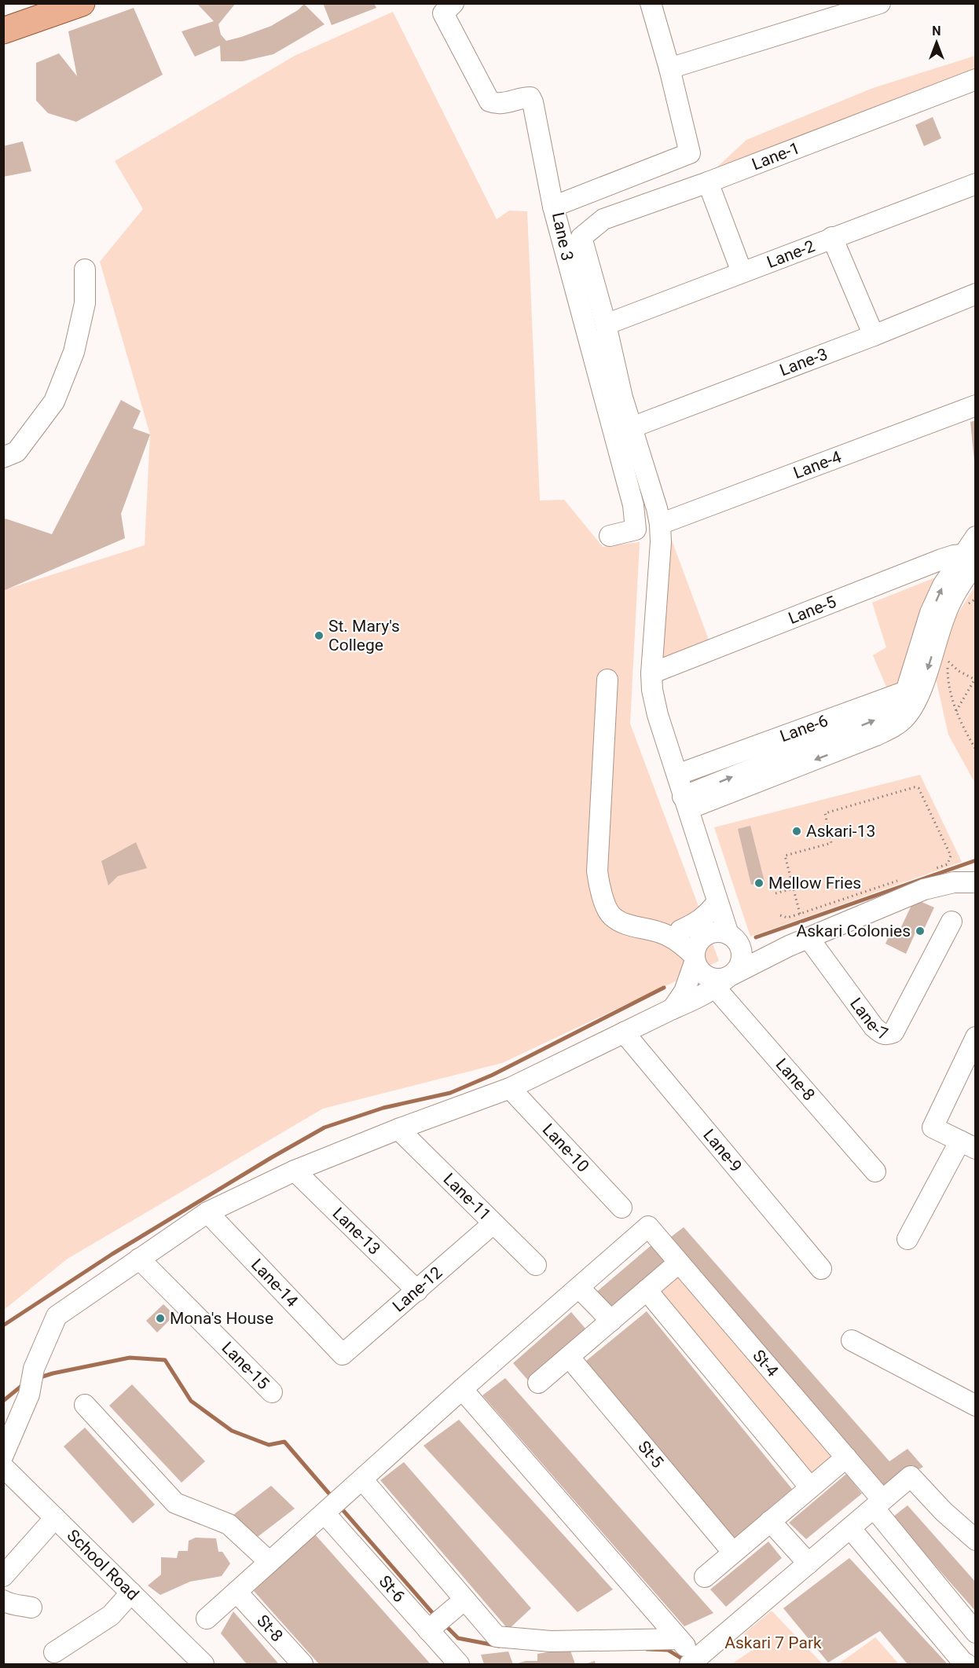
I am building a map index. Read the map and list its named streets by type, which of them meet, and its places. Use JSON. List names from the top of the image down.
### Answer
{
  "streets": {
    "street": [
      "Lane-1",
      "Lane 3",
      "Lane-2",
      "Lane-3",
      "Lane-4",
      "Lane-5",
      "Lane-6",
      "Lane-7",
      "Lane-8",
      "Lane-10",
      "Lane-9",
      "Lane-11",
      "Lane-13",
      "Lane-14",
      "Lane-12",
      "St-4",
      "Lane-15",
      "St-5",
      "School Road",
      "St-6",
      "St-8"
    ]
  },
  "crossings": [
    ["Lane-1", "Lane-2"],
    ["Lane-11", "Lane-12"],
    ["Lane-13", "Lane-12"],
    ["Lane-14", "Lane-12"]
  ],
  "parks": ["Askari 7 Park"],
  "places": [
    "St. Mary's College",
    "Askari-13",
    "Mellow Fries",
    "Askari Colonies",
    "Mona's House"
  ],
  "north": "top"
}
